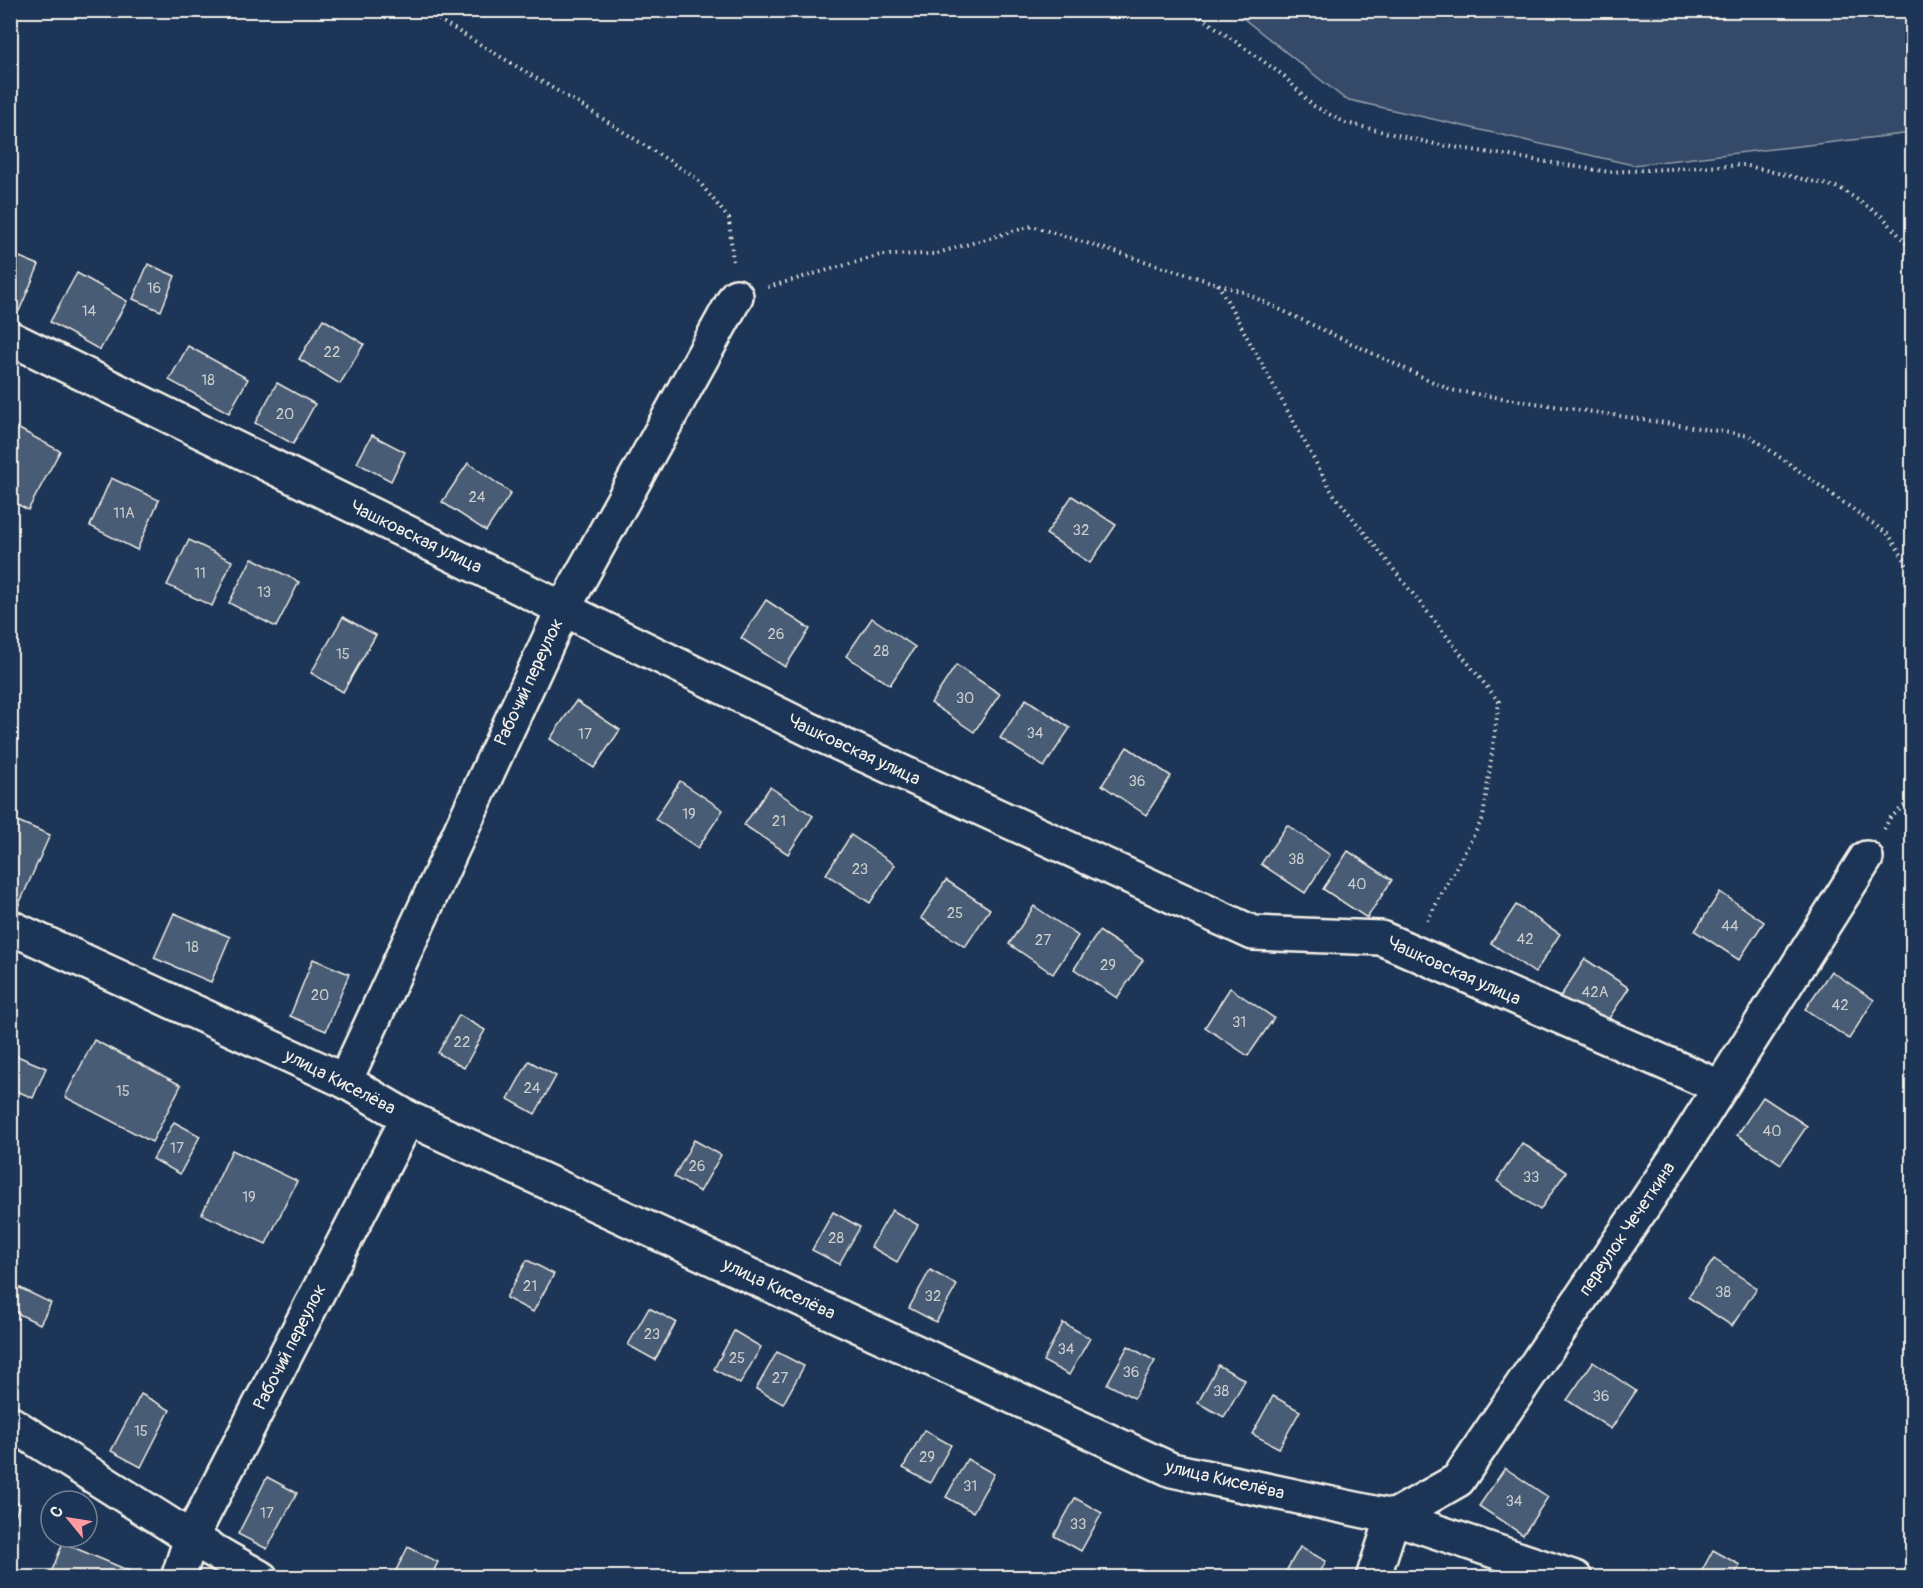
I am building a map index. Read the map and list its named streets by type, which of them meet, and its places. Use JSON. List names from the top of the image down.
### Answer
{
  "streets": {
    "street": [
      "Чашковская улица",
      "Рабочий переулок",
      "улица Киселёва",
      "переулок Чечеткина"
    ]
  },
  "crossings": [
    ["Чашковская улица", "Рабочий переулок"],
    ["Чашковская улица", "переулок Чечеткина"],
    ["Рабочий переулок", "улица Киселёва"],
    ["улица Киселёва", "переулок Чечеткина"]
  ],
  "house_numbers": [
    "16",
    "14",
    "22",
    "18",
    "20",
    "24",
    "11А",
    "32",
    "11",
    "13",
    "26",
    "28",
    "15",
    "30",
    "34",
    "17",
    "36",
    "19",
    "21",
    "38",
    "23",
    "40",
    "25",
    "44",
    "42",
    "27",
    "18",
    "29",
    "42А",
    "20",
    "42",
    "31",
    "22",
    "24",
    "15",
    "40",
    "17",
    "26",
    "33",
    "19",
    "28",
    "21",
    "38",
    "32",
    "23",
    "34",
    "25",
    "36",
    "27",
    "38",
    "36",
    "15",
    "29",
    "31",
    "34",
    "17",
    "33"
  ],
  "north": "top left"
}
